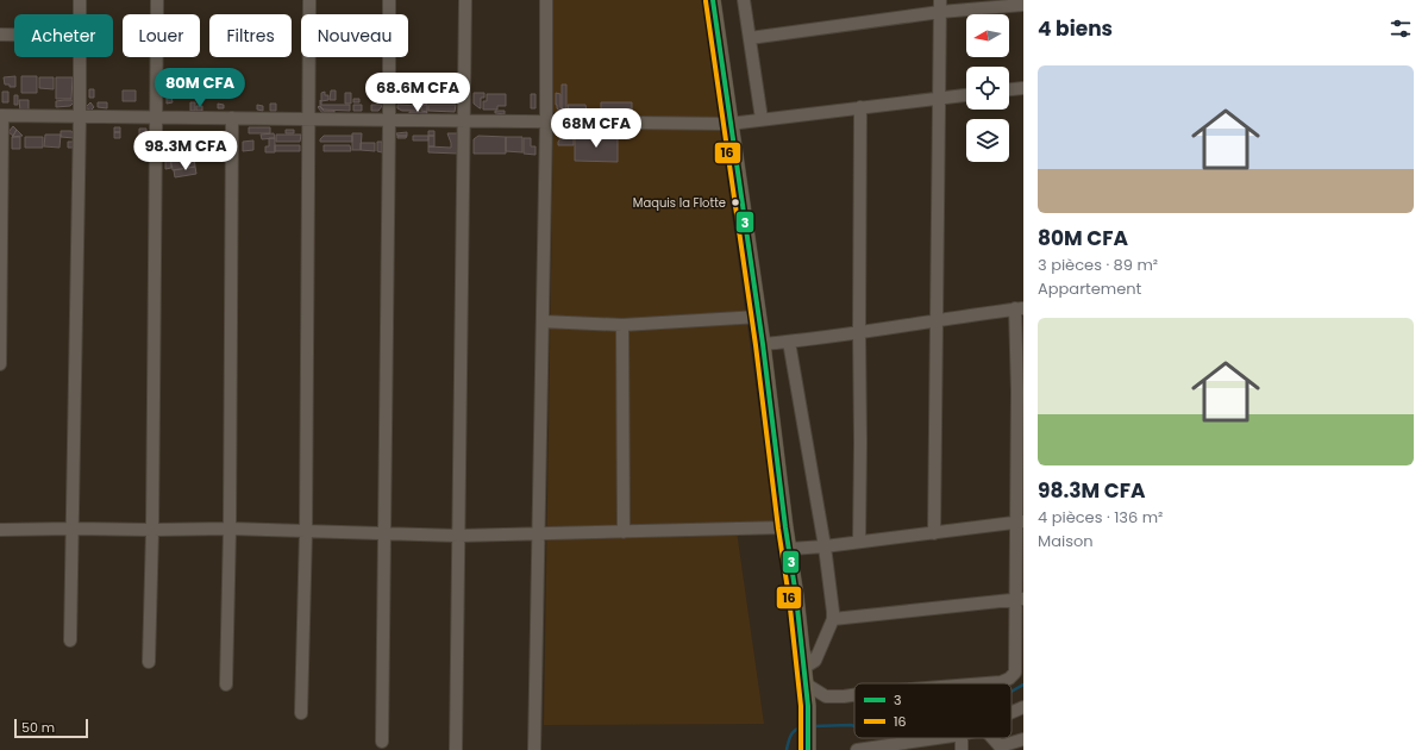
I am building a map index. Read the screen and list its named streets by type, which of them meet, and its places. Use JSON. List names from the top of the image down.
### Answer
{
  "places": ["Maquis la Flotte"],
  "lines": ["transit line 3", "transit line 16"],
  "legend": ["3", "16"],
  "scale_bar": "50 m",
  "north": "left",
  "page": {
    "heading": "4 biens",
    "chip": [
      "Acheter",
      "Louer",
      "Filtres",
      "Nouveau"
    ],
    "list": [
      {
        "name": "80M CFA",
        "note": "3 pièces · 89 m² · Appartement"
      },
      {
        "name": "98.3M CFA",
        "note": "4 pièces · 136 m² · Maison"
      }
    ],
    "price": [
      "80M CFA",
      "68.6M CFA",
      "68M CFA",
      "98.3M CFA"
    ],
    "scale": "50 m"
  }
}
